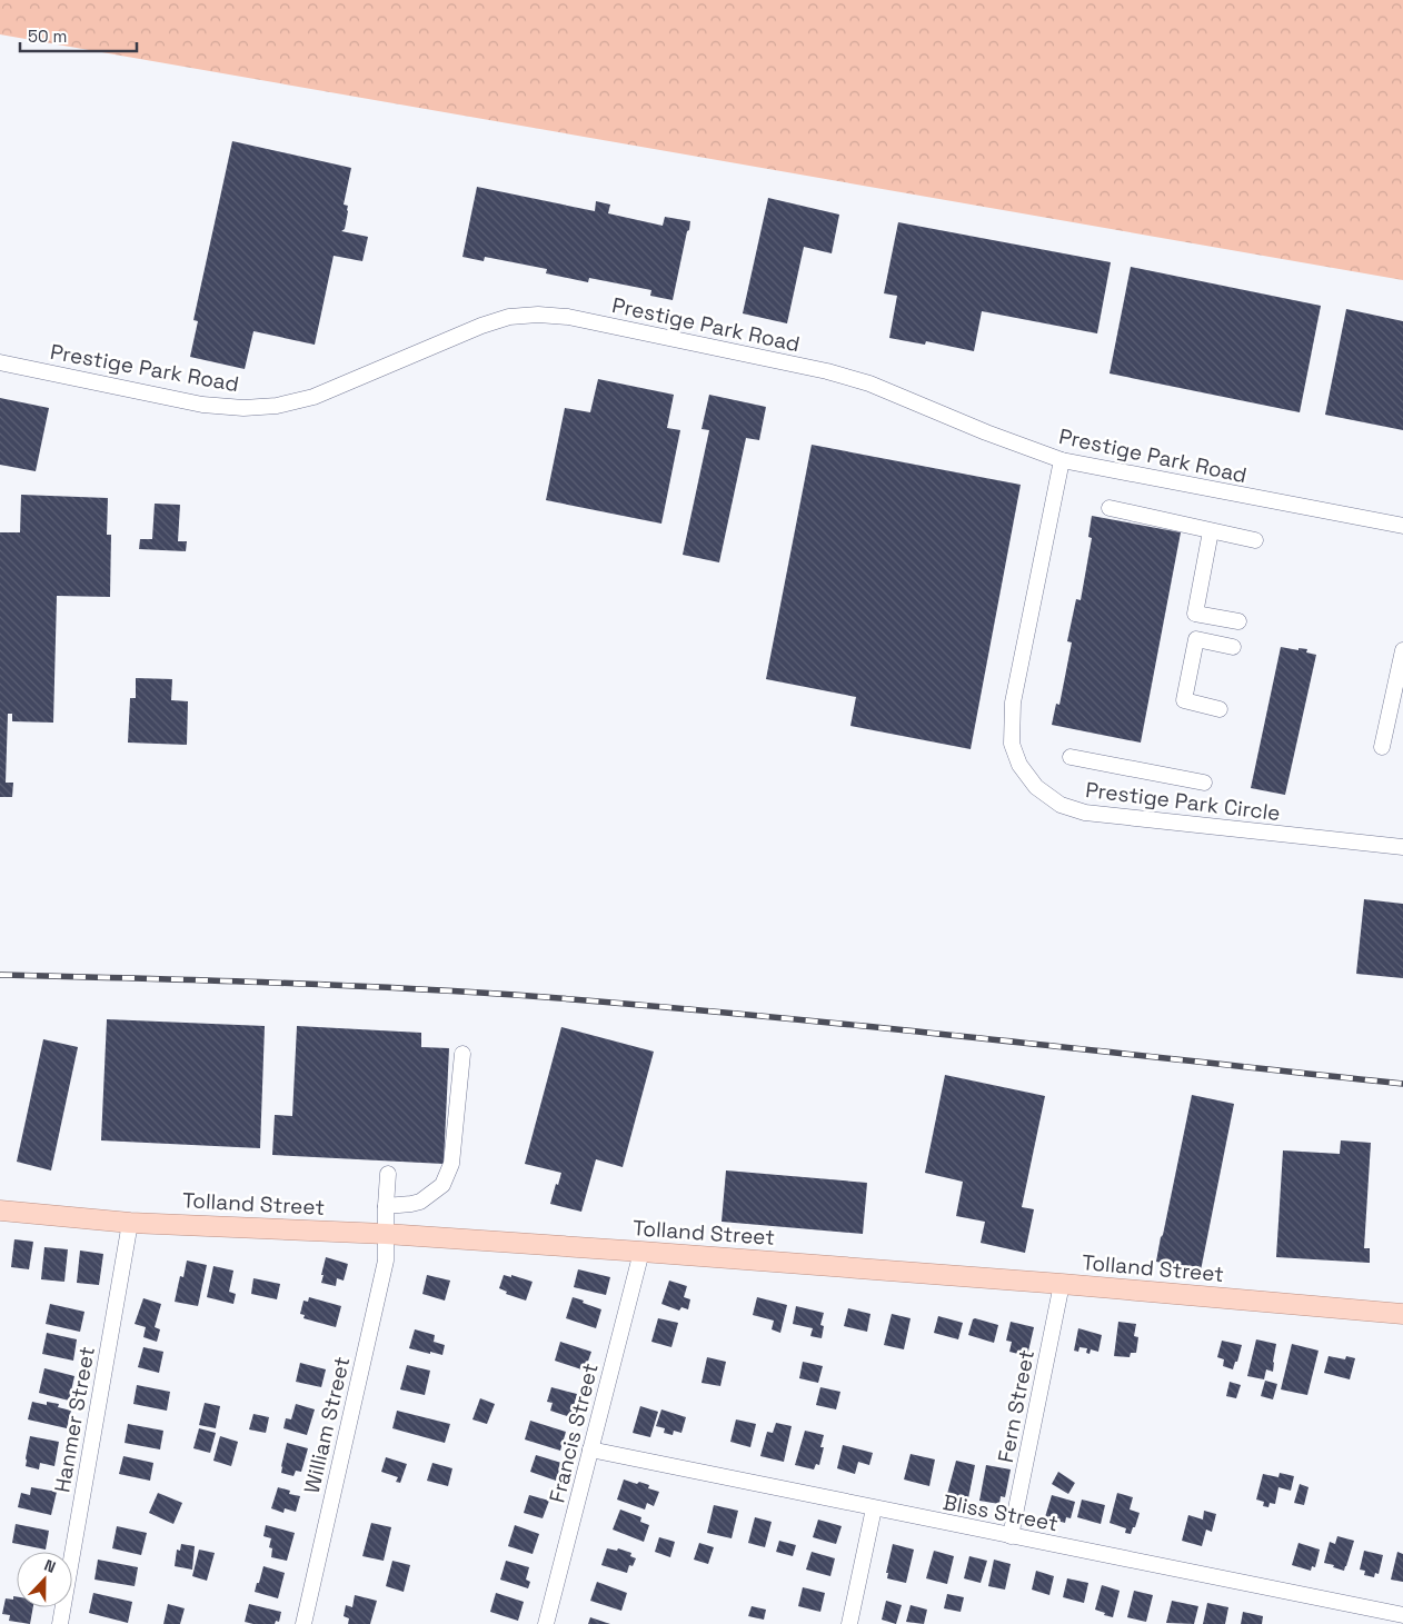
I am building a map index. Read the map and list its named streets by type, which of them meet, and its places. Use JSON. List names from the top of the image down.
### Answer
{
  "streets": {
    "main road": ["Tolland Street"],
    "street": [
      "Prestige Park Road",
      "Prestige Park Circle",
      "Fern Street",
      "Hanmer Street",
      "William Street",
      "Francis Street",
      "Bliss Street"
    ]
  },
  "crossings": [
    ["Prestige Park Road", "Prestige Park Circle"],
    ["Tolland Street", "Fern Street"],
    ["Tolland Street", "Hanmer Street"],
    ["Tolland Street", "William Street"],
    ["Tolland Street", "Francis Street"],
    ["Fern Street", "Bliss Street"],
    ["Francis Street", "Bliss Street"]
  ],
  "scale_bar": "50 m",
  "north": "top"
}
